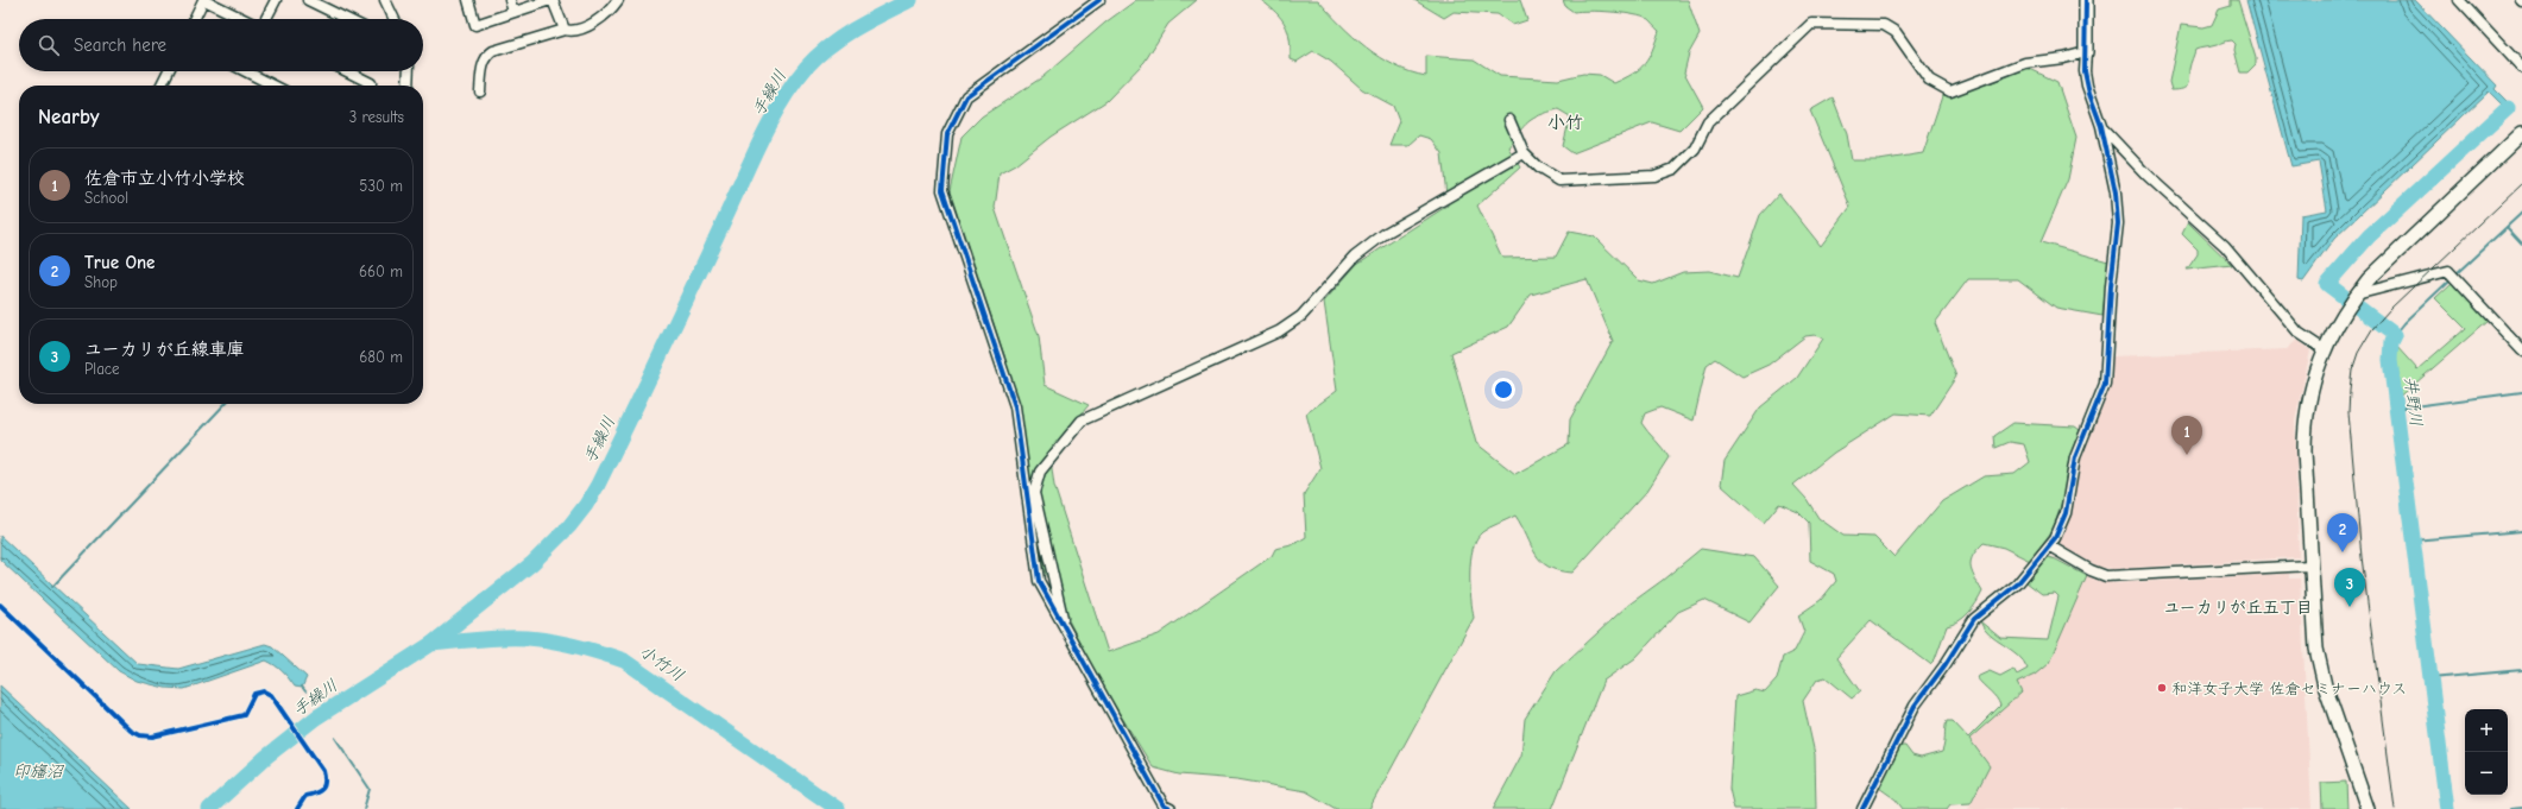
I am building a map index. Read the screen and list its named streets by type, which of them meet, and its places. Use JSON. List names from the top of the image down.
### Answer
{
  "districts": ["小竹", "ユーカリが丘五丁目"],
  "water": [
    "手繰川",
    "井野川",
    "小竹川",
    "印旛沼"
  ],
  "places": ["和洋女子大学 佐倉セミナーハウス"],
  "page": {
    "search": "Search here",
    "heading": ["Nearby", "3 results"],
    "list": [
      {
        "mark": "1",
        "name": "佐倉市立小竹小学校",
        "note": "School",
        "value": "530 m"
      },
      {
        "mark": "2",
        "name": "True One",
        "note": "Shop",
        "value": "660 m"
      },
      {
        "mark": "3",
        "name": "ユーカリが丘線車庫",
        "note": "Place",
        "value": "680 m"
      }
    ],
    "pins": ["1", "2", "3"],
    "map_buttons": ["+", "−"]
  }
}
